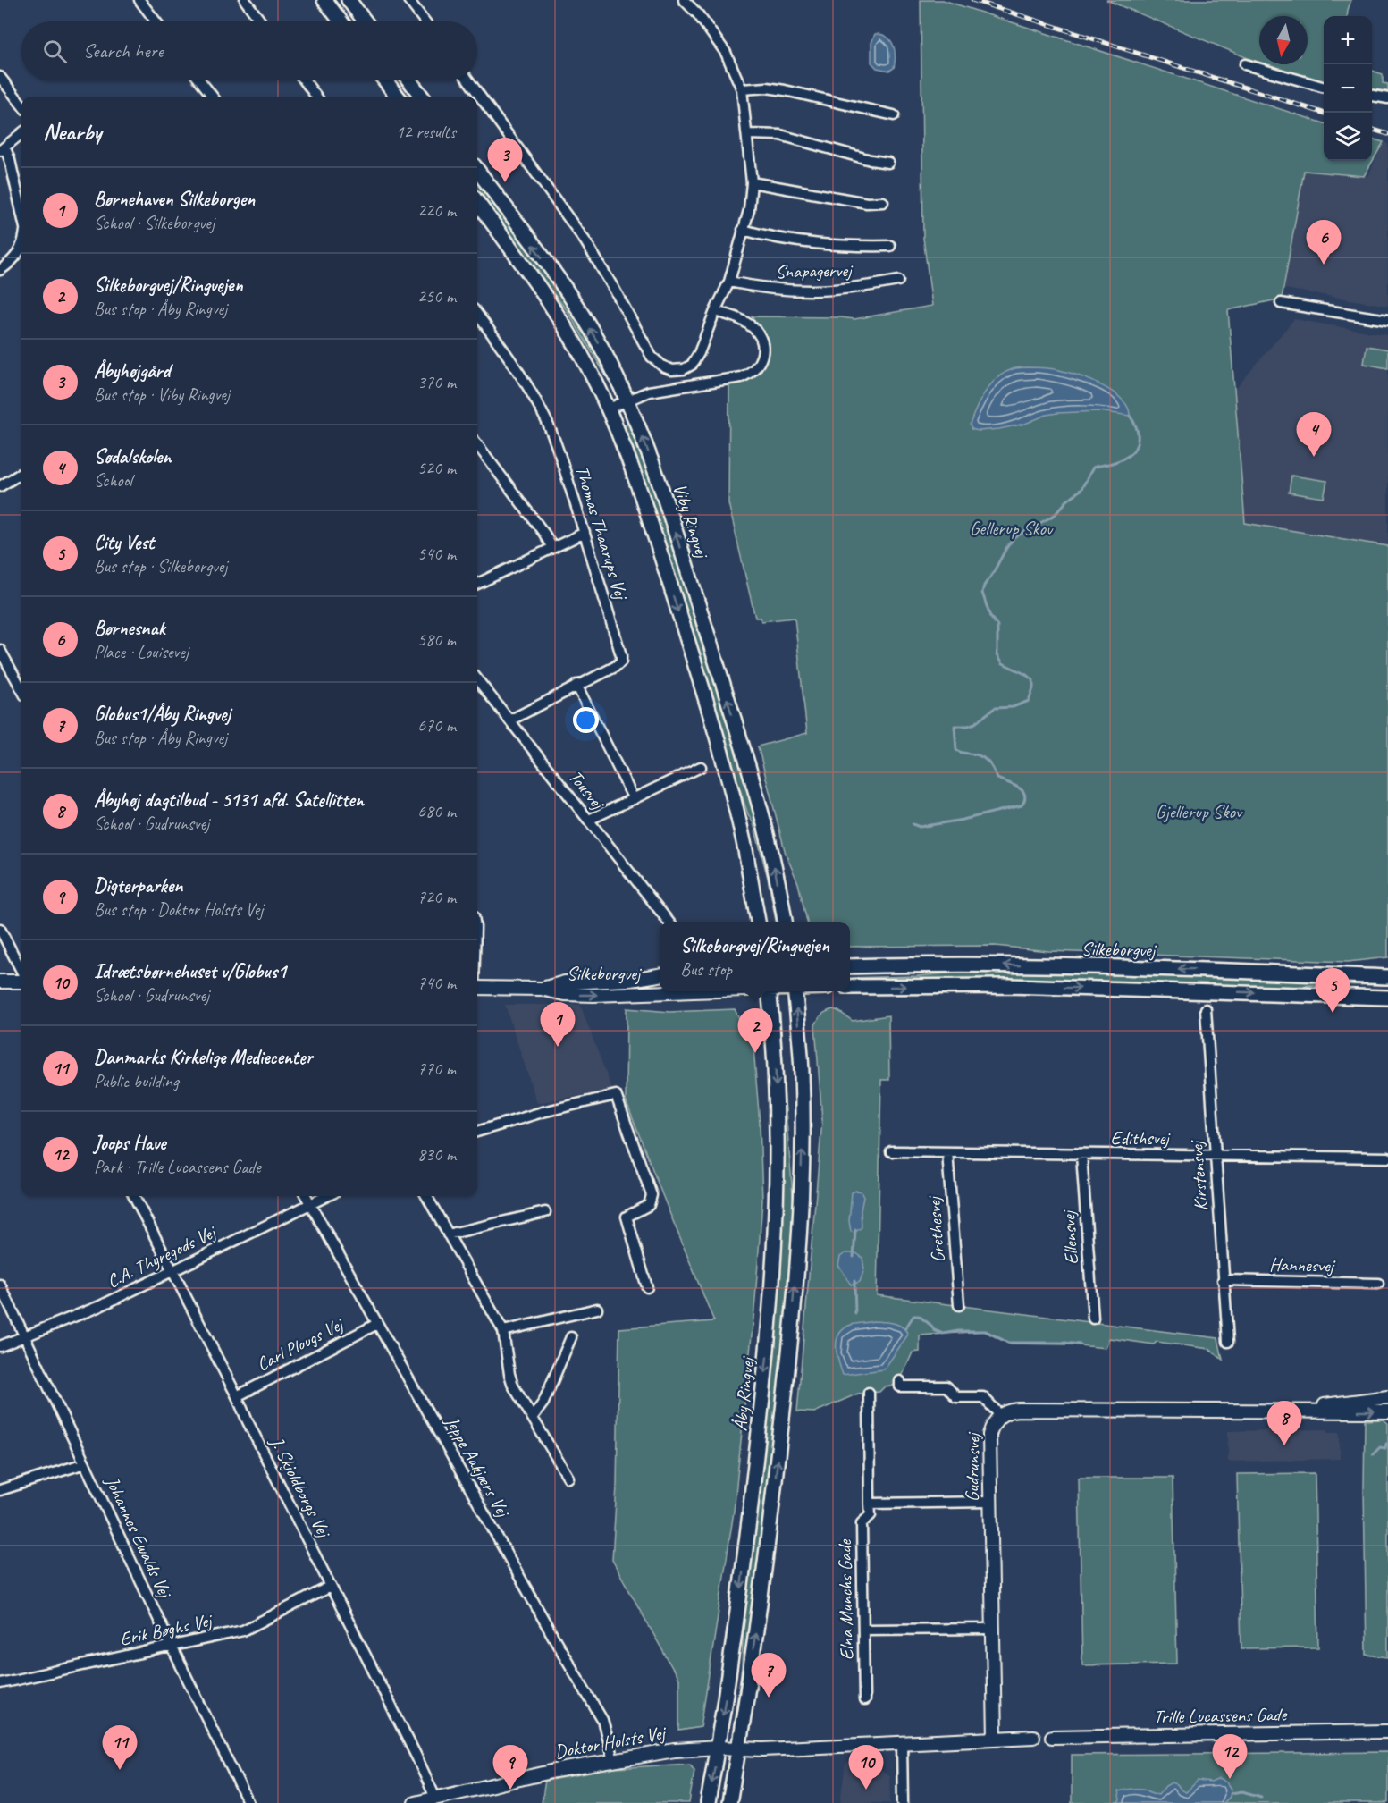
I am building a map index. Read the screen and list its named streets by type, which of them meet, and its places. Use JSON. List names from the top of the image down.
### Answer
{
  "streets": {
    "main road": ["Viby Ringvej", "Silkeborgvej", "Åby Ringvej"],
    "street": [
      "Snapagervej",
      "Thomas Thaarups Vej",
      "Tousvej",
      "Edithsvej",
      "Kirstensvej",
      "Grethesvej",
      "Ellensvej",
      "C.A. Thyregods Vej",
      "Hannesvej",
      "Carl Plougs Vej",
      "Jeppe Aakjærs Vej",
      "Gudrunsvej",
      "J. Skjoldborgs Vej",
      "Johannes Ewalds Vej",
      "Elna Munchs Gade",
      "Erik Bøghs Vej",
      "Trille Lucassens Gade",
      "Doktor Holsts Vej"
    ]
  },
  "crossings": [
    ["Thomas Thaarups Vej", "Tousvej"],
    ["Edithsvej", "Kirstensvej"],
    ["Edithsvej", "Grethesvej"],
    ["Edithsvej", "Ellensvej"],
    ["Kirstensvej", "Hannesvej"],
    ["C.A. Thyregods Vej", "Jeppe Aakjærs Vej"],
    ["C.A. Thyregods Vej", "J. Skjoldborgs Vej"],
    ["C.A. Thyregods Vej", "Johannes Ewalds Vej"],
    ["Carl Plougs Vej", "Jeppe Aakjærs Vej"],
    ["Carl Plougs Vej", "J. Skjoldborgs Vej"],
    ["Åby Ringvej", "Doktor Holsts Vej"],
    ["Jeppe Aakjærs Vej", "Doktor Holsts Vej"],
    ["J. Skjoldborgs Vej", "Erik Bøghs Vej"],
    ["J. Skjoldborgs Vej", "Doktor Holsts Vej"],
    ["Johannes Ewalds Vej", "Erik Bøghs Vej"]
  ],
  "parks": ["Gellerup Skov", "Gjellerup Skov"],
  "north": "bottom",
  "page": {
    "map_buttons": ["+", "−"],
    "search": "Search here",
    "heading": ["Nearby", "12 results"],
    "pins": [
      "3",
      "6",
      "4",
      "5",
      "1",
      "2",
      "8",
      "7",
      "11",
      "12",
      "9",
      "10"
    ],
    "list": [
      {
        "mark": "1",
        "name": "Børnehaven Silkeborgen",
        "note": "School · Silkeborgvej",
        "value": "220 m"
      },
      {
        "mark": "2",
        "name": "Silkeborgvej/Ringvejen",
        "note": "Bus stop · Åby Ringvej",
        "value": "250 m"
      },
      {
        "mark": "3",
        "name": "Åbyhøjgård",
        "note": "Bus stop · Viby Ringvej",
        "value": "370 m"
      },
      {
        "mark": "4",
        "name": "Sødalskolen",
        "note": "School",
        "value": "520 m"
      },
      {
        "mark": "5",
        "name": "City Vest",
        "note": "Bus stop · Silkeborgvej",
        "value": "540 m"
      },
      {
        "mark": "6",
        "name": "Børnesnak",
        "note": "Place · Louisevej",
        "value": "580 m"
      },
      {
        "mark": "7",
        "name": "Globus1/Åby Ringvej",
        "note": "Bus stop · Åby Ringvej",
        "value": "670 m"
      },
      {
        "mark": "8",
        "name": "Åbyhøj dagtilbud - 5131 afd. Satellitten",
        "note": "School · Gudrunsvej",
        "value": "680 m"
      },
      {
        "mark": "9",
        "name": "Digterparken",
        "note": "Bus stop · Doktor Holsts Vej",
        "value": "720 m"
      },
      {
        "mark": "10",
        "name": "Idrætsbørnehuset v/Globus1",
        "note": "School · Gudrunsvej",
        "value": "740 m"
      },
      {
        "mark": "11",
        "name": "Danmarks Kirkelige Mediecenter",
        "note": "Public building",
        "value": "770 m"
      },
      {
        "mark": "12",
        "name": "Joops Have",
        "note": "Park · Trille Lucassens Gade",
        "value": "830 m"
      }
    ],
    "popup": ["Silkeborgvej/Ringvejen", "Bus stop"]
  }
}
